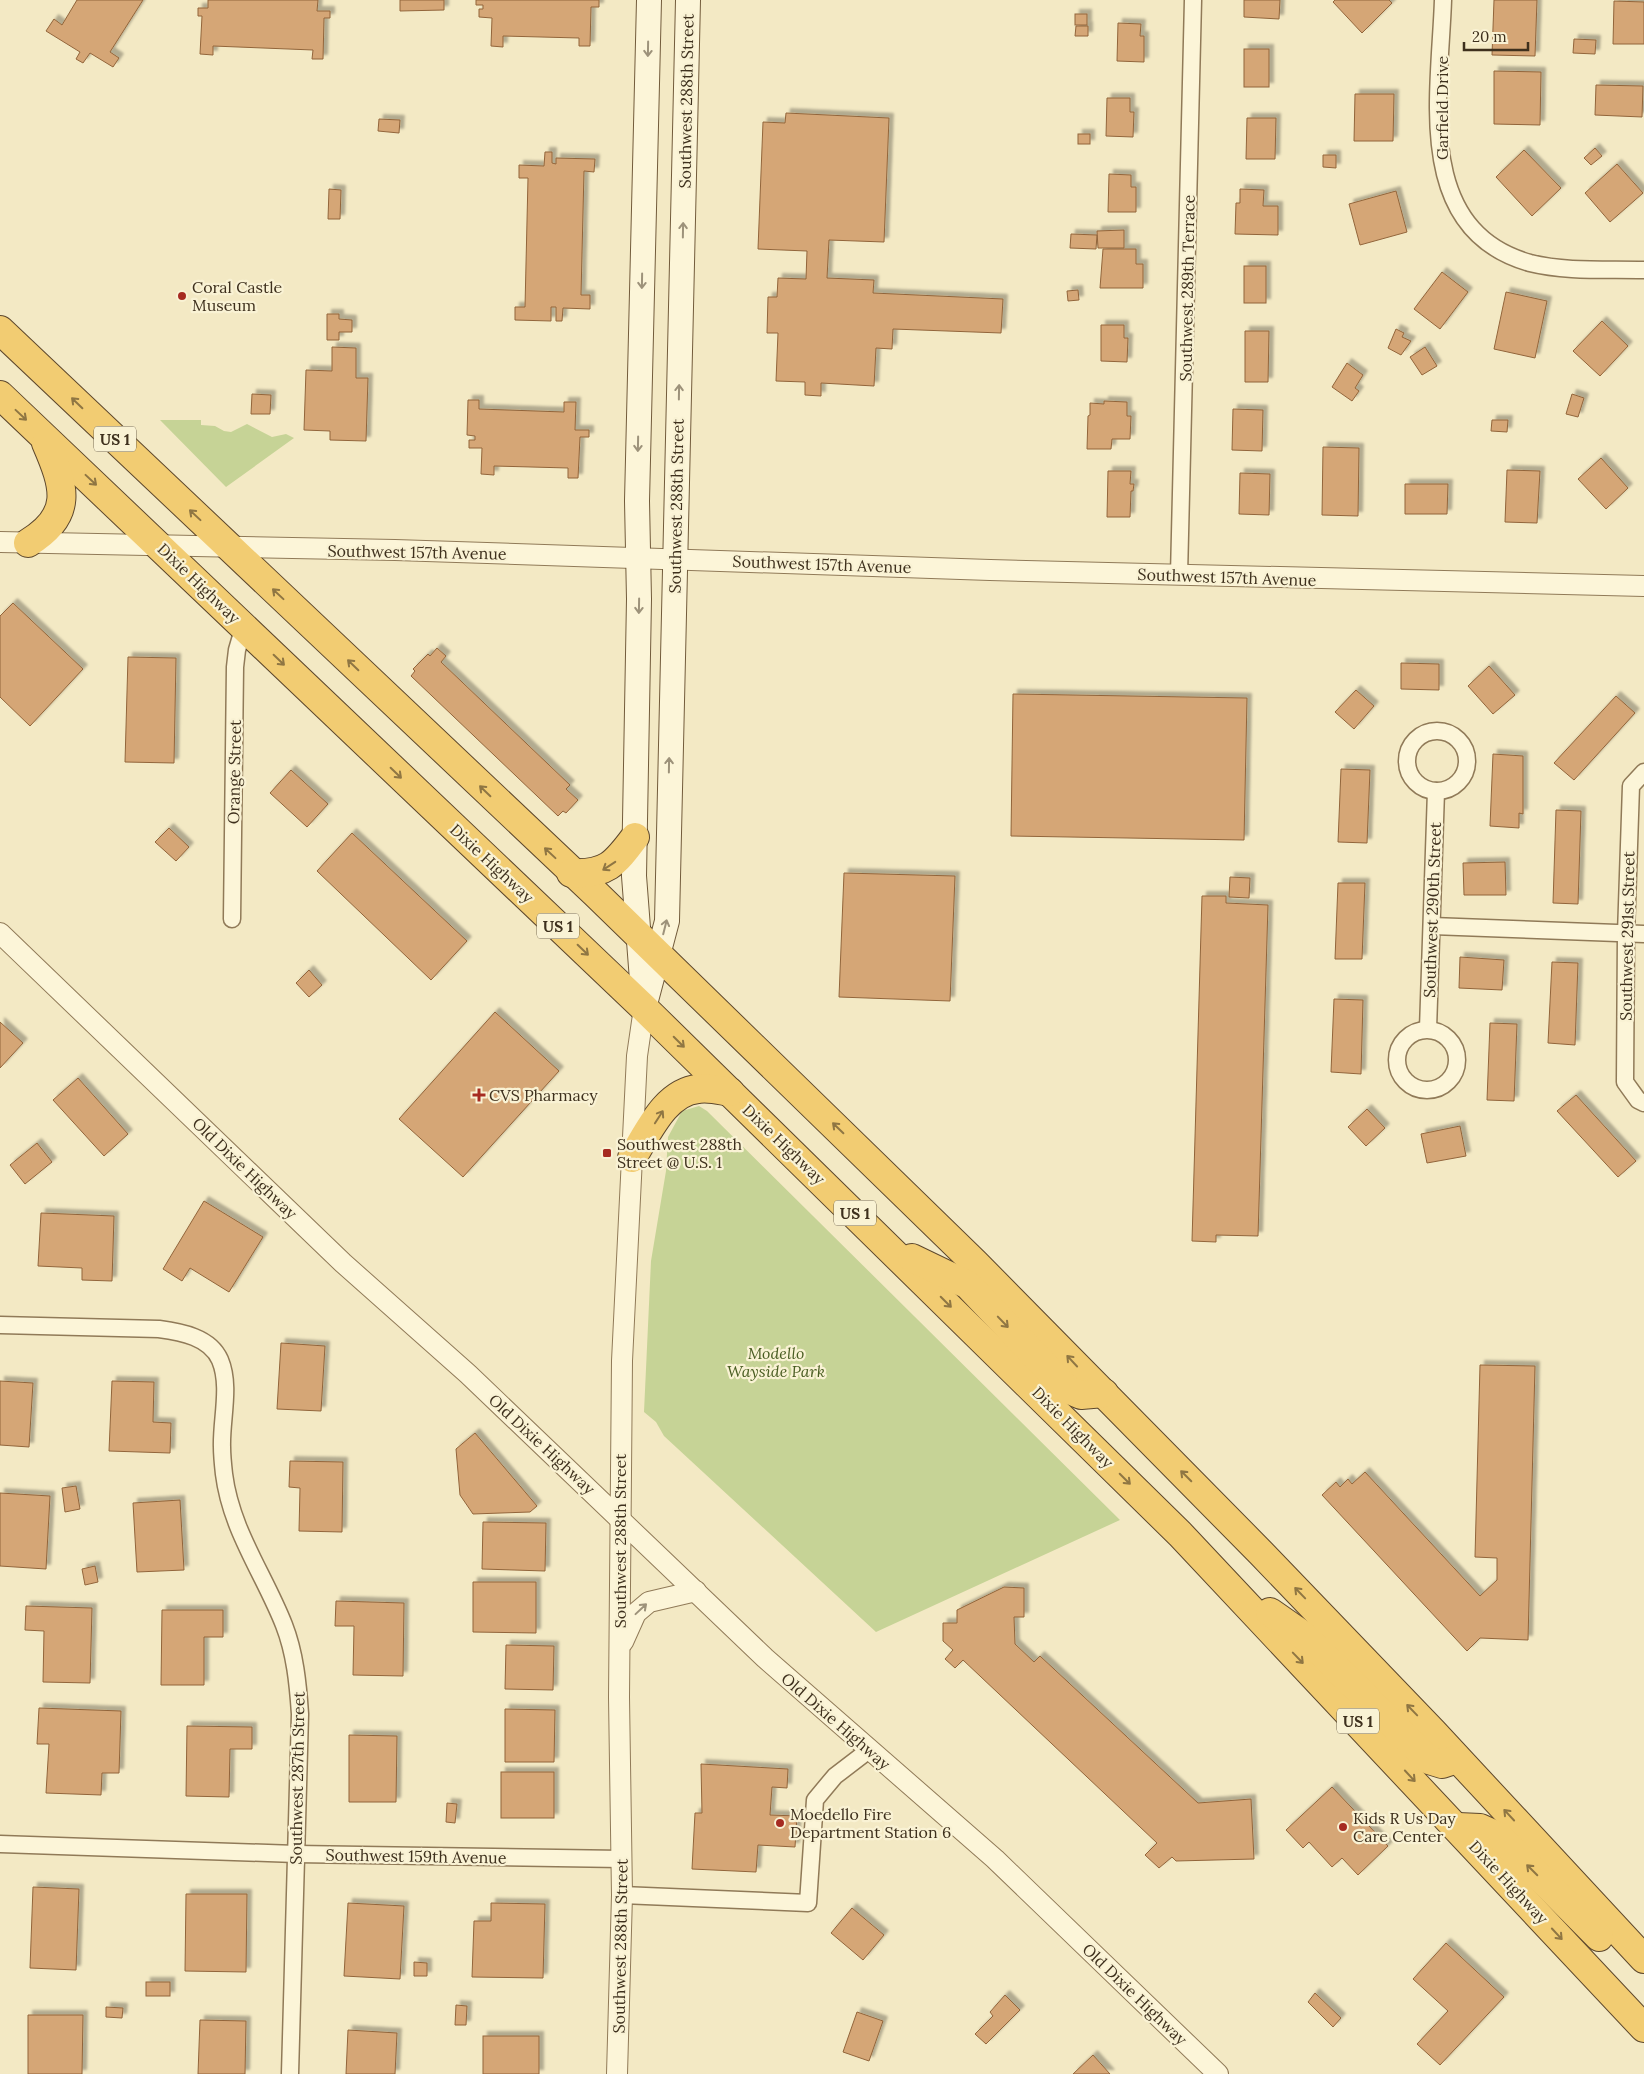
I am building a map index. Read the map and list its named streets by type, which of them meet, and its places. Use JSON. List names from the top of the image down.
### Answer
{
  "streets": {
    "highway": ["US 1", "Dixie Highway"],
    "main road": ["Southwest 288th Street"],
    "street": [
      "Garfield Drive",
      "Southwest 289th Terrace",
      "Southwest 157th Avenue",
      "Orange Street",
      "Southwest 290th Street",
      "Southwest 291st Street",
      "Old Dixie Highway",
      "Southwest 287th Street",
      "Southwest 159th Avenue"
    ]
  },
  "crossings": [
    ["Southwest 288th Street", "US 1"],
    ["Southwest 288th Street", "Southwest 157th Avenue"],
    ["Southwest 288th Street", "Dixie Highway"],
    ["Southwest 288th Street", "Old Dixie Highway"],
    ["Southwest 288th Street", "Southwest 159th Avenue"],
    ["Southwest 289th Terrace", "Southwest 157th Avenue"],
    ["US 1", "Southwest 157th Avenue"],
    ["Southwest 157th Avenue", "Dixie Highway"],
    ["Dixie Highway", "Orange Street"],
    ["Southwest 287th Street", "Southwest 159th Avenue"]
  ],
  "parks": ["Modello Wayside Park"],
  "places": {
    "other": ["Coral Castle Museum", "Moedello Fire Department Station 6", "Kids R Us Day Care Center"],
    "health": ["CVS Pharmacy"],
    "transit": ["Southwest 288th Street @ U.S. 1"]
  },
  "scale_bar": "20 m"
}
